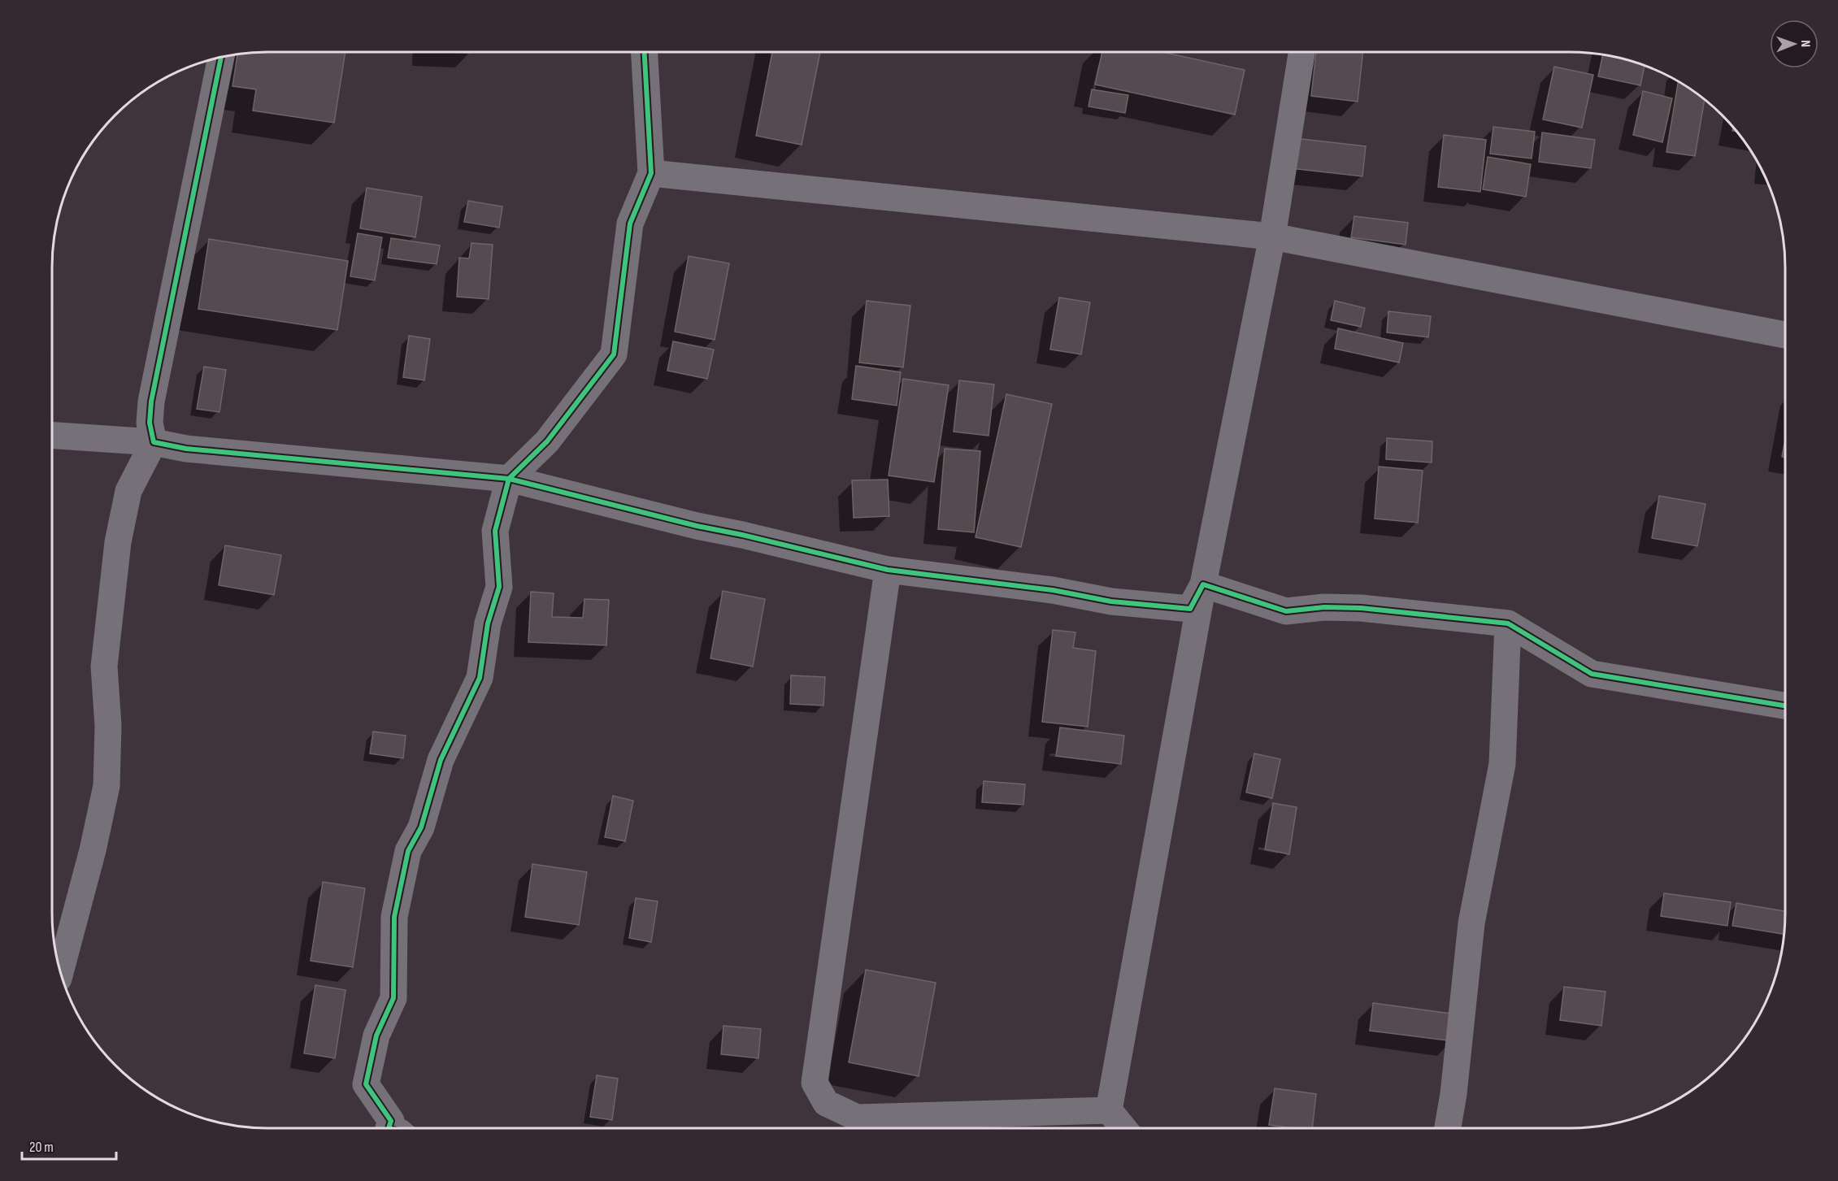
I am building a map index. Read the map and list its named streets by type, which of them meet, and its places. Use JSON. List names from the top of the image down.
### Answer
{
  "scale_bar": "20 m",
  "north": "right"
}
